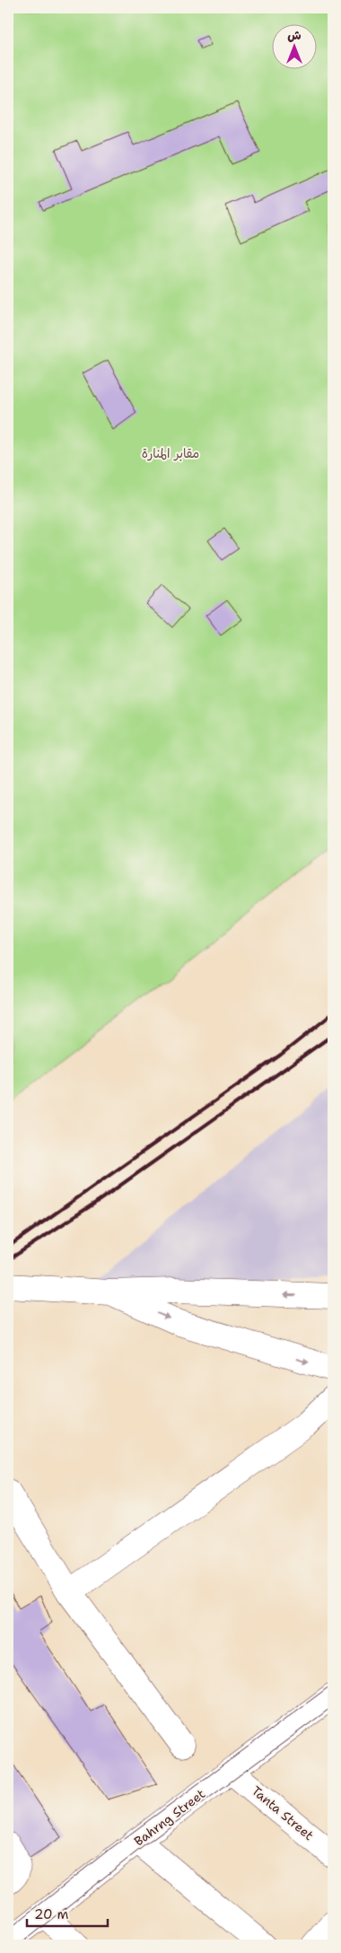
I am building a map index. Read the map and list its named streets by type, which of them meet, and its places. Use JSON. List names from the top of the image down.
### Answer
{
  "streets": {
    "street": ["Tanta Street", "Bahrng Street"]
  },
  "crossings": [
    ["Tanta Street", "Bahrng Street"]
  ],
  "parks": ["مقابر المنارة"],
  "scale_bar": "20 m",
  "north": "top"
}
